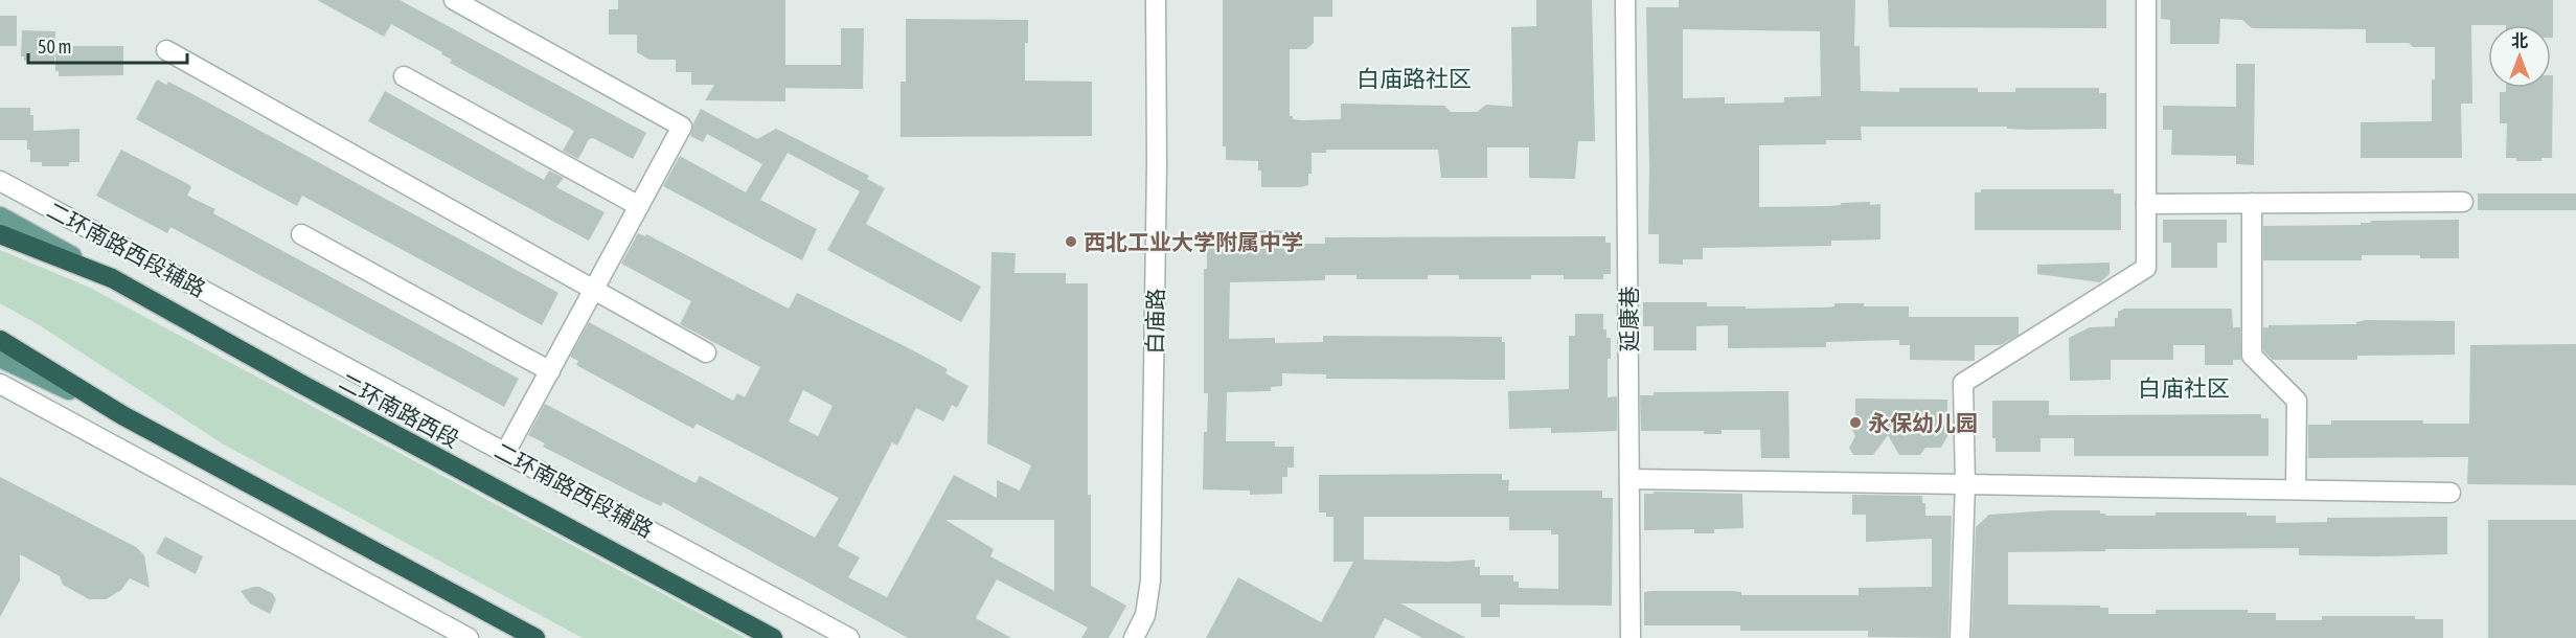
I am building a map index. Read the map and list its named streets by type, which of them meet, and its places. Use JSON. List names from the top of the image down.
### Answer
{
  "streets": {
    "highway": ["二环南路西段"],
    "street": ["二环南路西段辅路", "延康巷", "白庙路"]
  },
  "districts": ["白庙路社区", "白庙社区"],
  "places": ["西北工业大学附属中学", "永保幼儿园"],
  "scale_bar": "50 m",
  "north": "top"
}
